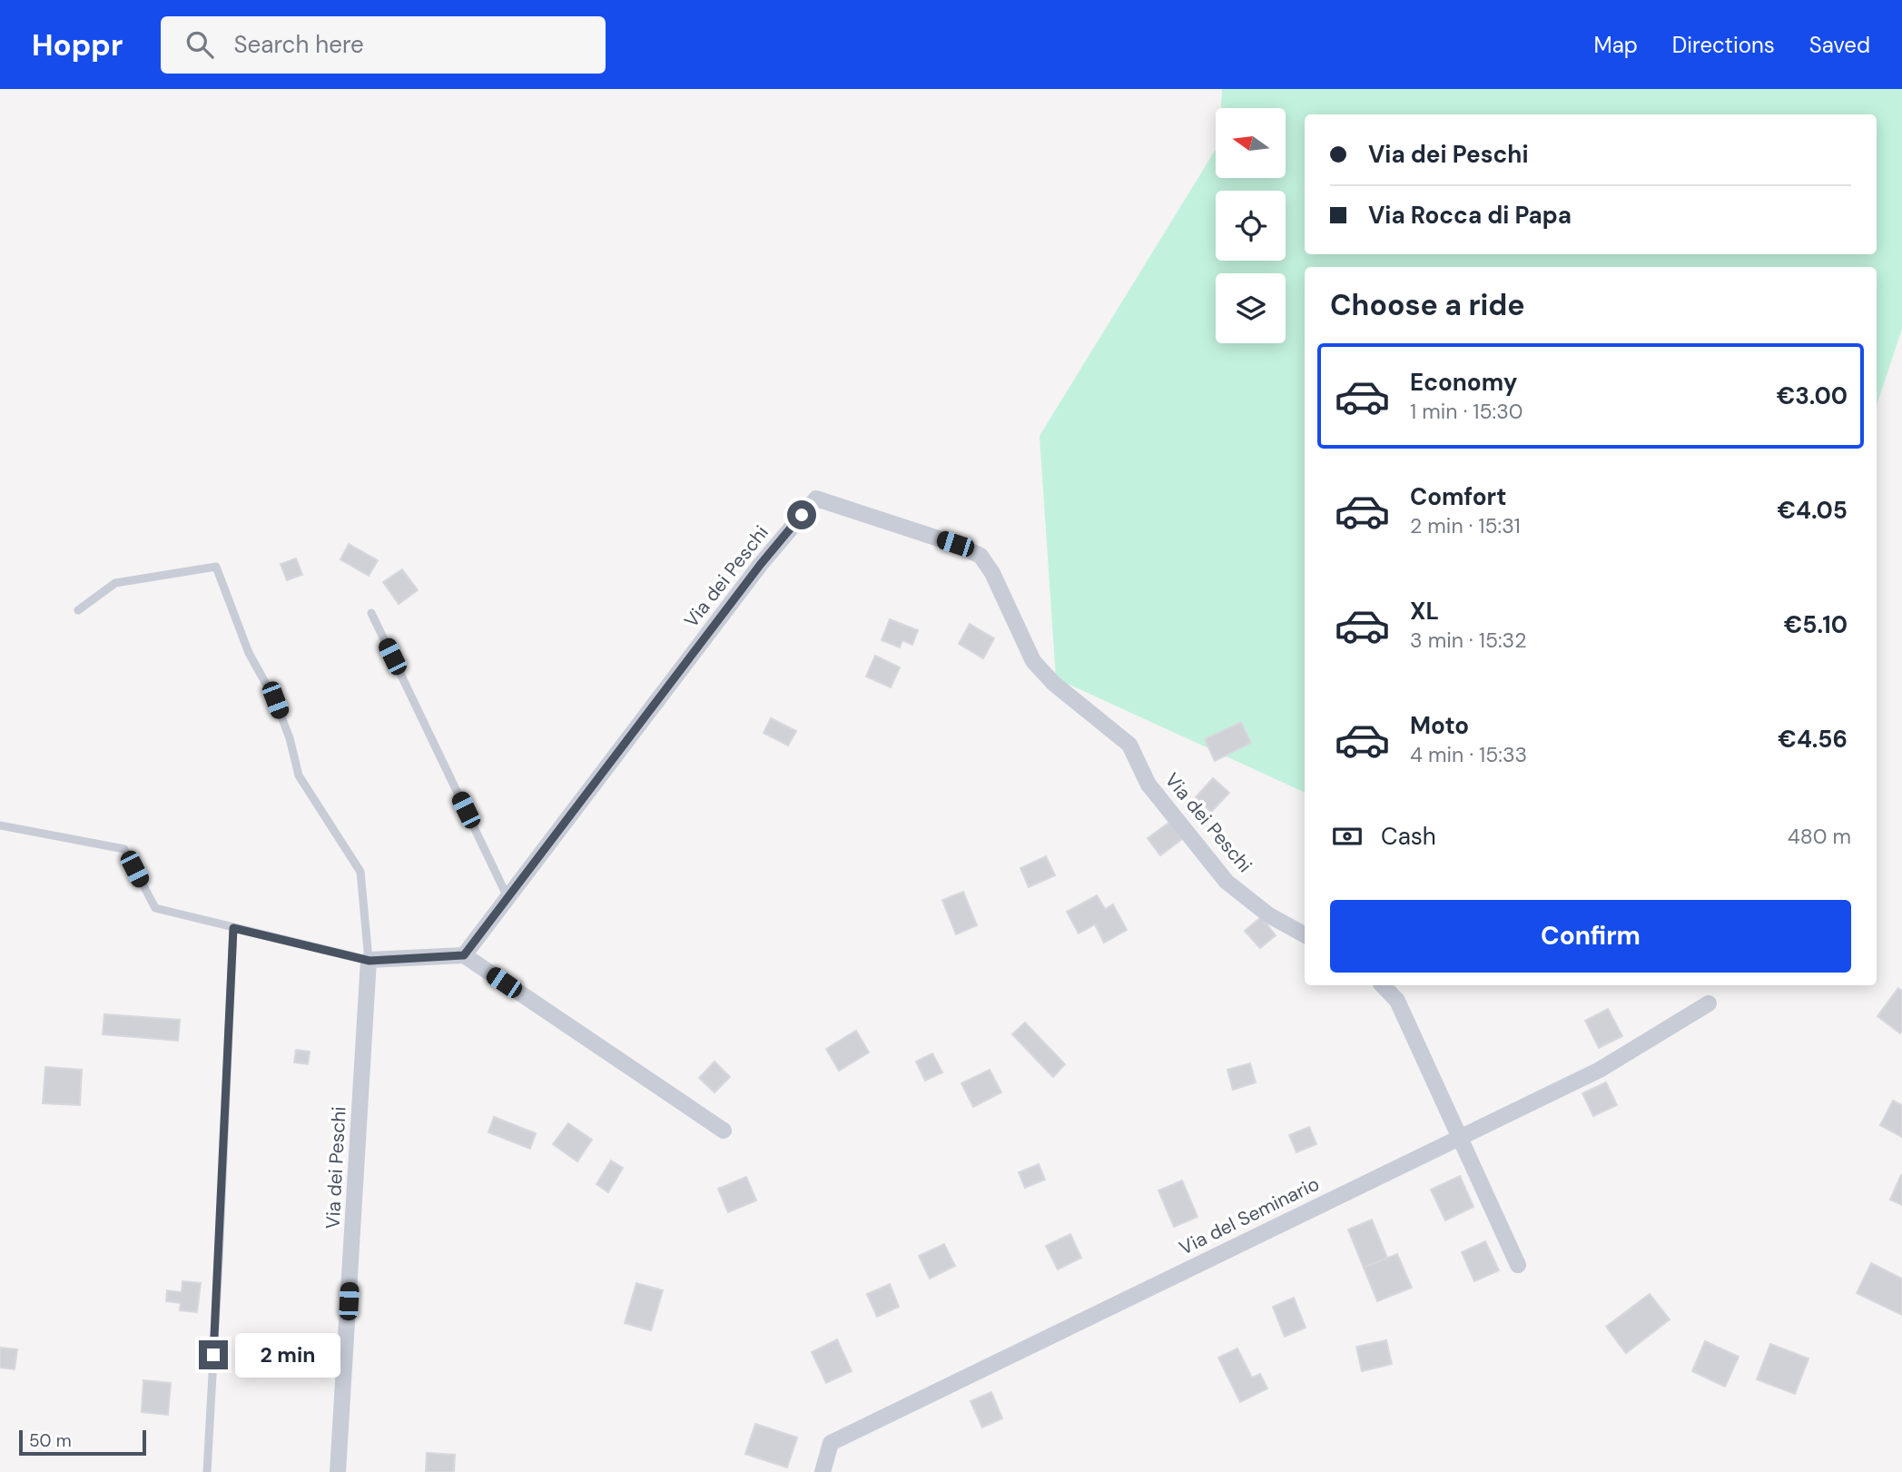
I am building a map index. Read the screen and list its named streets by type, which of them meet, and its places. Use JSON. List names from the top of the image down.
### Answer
{
  "streets": {
    "street": ["Via dei Peschi", "Via del Seminario"]
  },
  "scale_bar": "50 m",
  "north": "left",
  "page": {
    "header": "Hoppr",
    "search": "Search here",
    "nav": ["Map", "Directions", "Saved"],
    "banner": ["Via dei Peschi", "Via Rocca di Papa"],
    "heading": "Choose a ride",
    "list": [
      {
        "name": "Economy",
        "note": "1 min · 15:30",
        "value": "€3.00"
      },
      {
        "name": "Comfort",
        "note": "2 min · 15:31",
        "value": "€4.05"
      },
      {
        "name": "XL",
        "note": "3 min · 15:32",
        "value": "€5.10"
      },
      {
        "name": "Moto",
        "note": "4 min · 15:33",
        "value": "€4.56"
      }
    ],
    "pay": ["Cash", "480 m"],
    "buttons": "Confirm",
    "bubble": "2 min",
    "scale": "50 m"
  }
}
